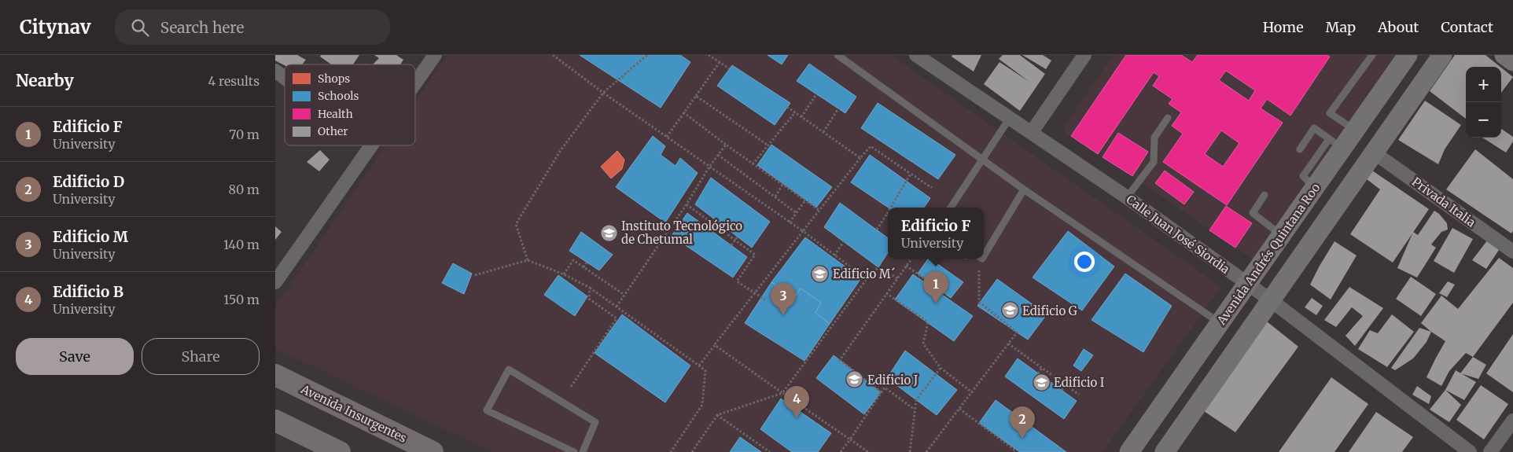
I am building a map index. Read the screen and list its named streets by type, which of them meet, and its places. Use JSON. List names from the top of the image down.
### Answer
{
  "streets": {
    "main road": ["Avenida Andrés Quintana Roo", "Avenida Insurgentes"],
    "street": ["Privada Italia", "Calle Juan José Siordia"]
  },
  "crossings": [
    ["Calle Juan José Siordia", "Avenida Andrés Quintana Roo"]
  ],
  "places": {
    "school or university": [
      "Instituto Tecnológico de Chetumal",
      "Edificio M´",
      "Edificio G",
      "Edificio J",
      "Edificio I"
    ]
  },
  "legend": [
    "Shops",
    "Schools",
    "Health",
    "Other"
  ],
  "page": {
    "header": "Citynav",
    "search": "Search here",
    "nav": [
      "Home",
      "Map",
      "About",
      "Contact"
    ],
    "heading": ["Nearby", "4 results"],
    "map_buttons": ["+", "−"],
    "list": [
      {
        "mark": "1",
        "name": "Edificio F",
        "note": "University",
        "value": "70 m"
      },
      {
        "mark": "2",
        "name": "Edificio D",
        "note": "University",
        "value": "80 m"
      },
      {
        "mark": "3",
        "name": "Edificio M",
        "note": "University",
        "value": "140 m"
      },
      {
        "mark": "4",
        "name": "Edificio B",
        "note": "University",
        "value": "150 m"
      }
    ],
    "popup": ["Edificio F", "University"],
    "pins": [
      "1",
      "3",
      "4",
      "2"
    ],
    "buttons": ["Save", "Share"]
  }
}
